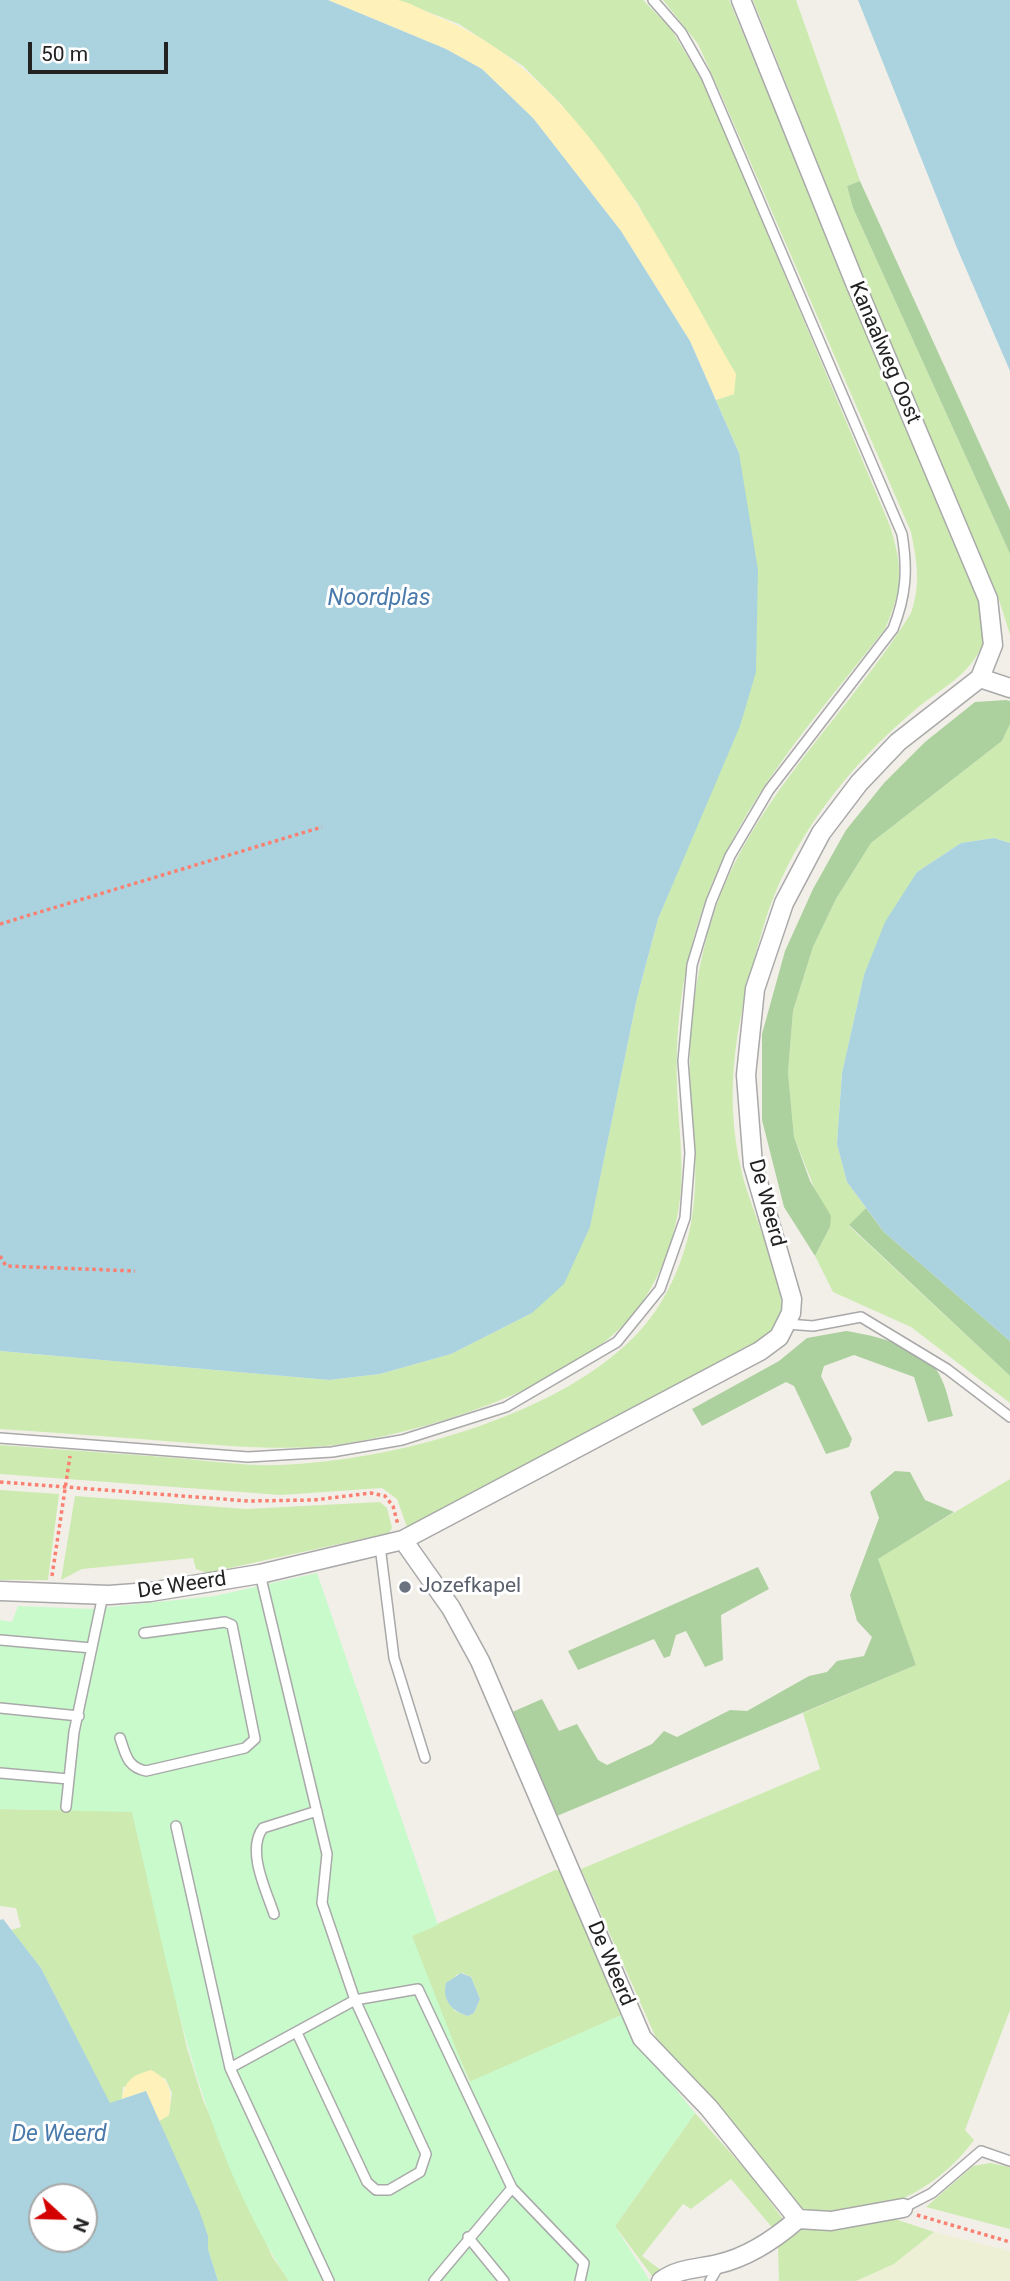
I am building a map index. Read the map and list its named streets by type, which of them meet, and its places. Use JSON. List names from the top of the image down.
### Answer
{
  "streets": {
    "street": ["Kanaalweg Oost", "De Weerd"]
  },
  "crossings": [
    ["Kanaalweg Oost", "De Weerd"]
  ],
  "water": ["Noordplas", "De Weerd"],
  "places": ["Jozefkapel"],
  "scale_bar": "50 m",
  "north": "right"
}
